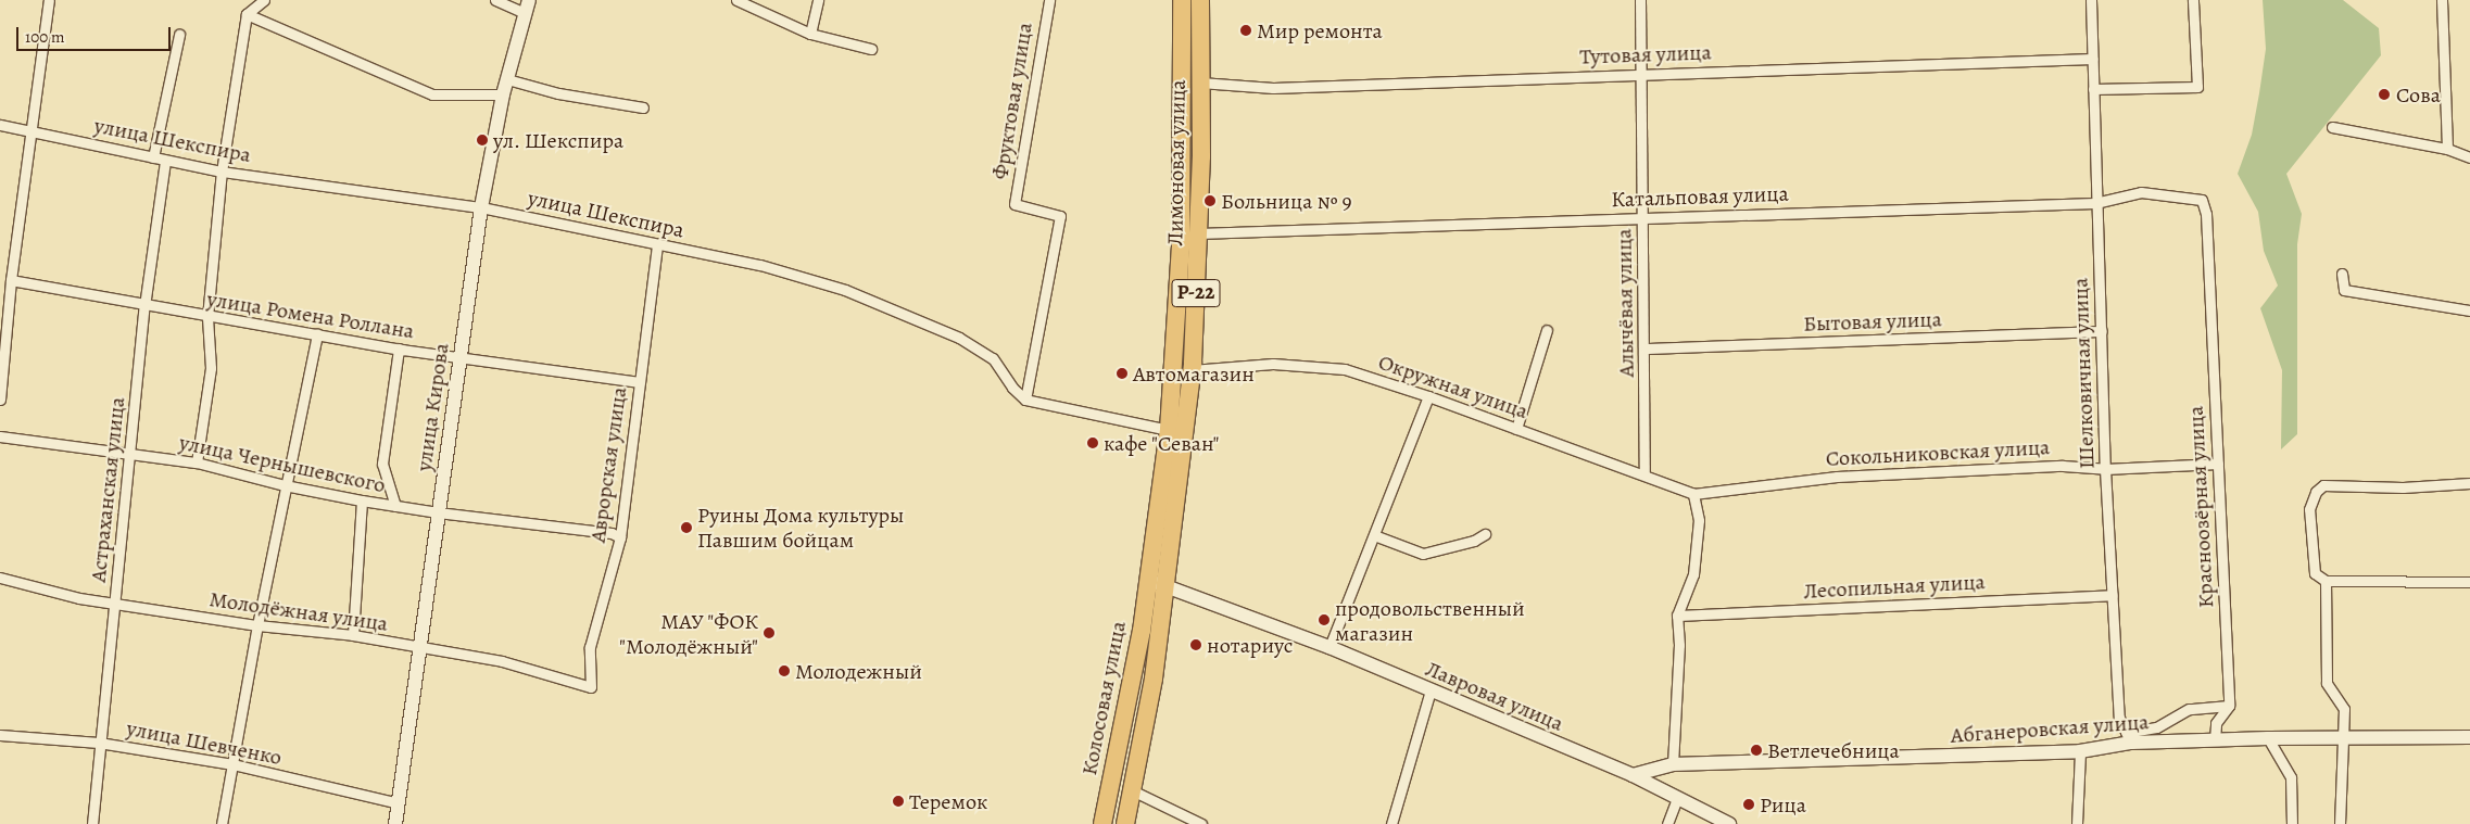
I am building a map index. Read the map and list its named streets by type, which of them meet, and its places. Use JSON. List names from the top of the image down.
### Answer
{
  "streets": {
    "highway": ["Лимоновая улица", "Р-22", "Колосовая улица"],
    "street": [
      "Тутовая улица",
      "Фруктовая улица",
      "улица Шекспира",
      "Катальповая улица",
      "Алычёвая улица",
      "улица Ромена Роллана",
      "Бытовая улица",
      "Шелковичная улица",
      "Окружная улица",
      "улица Кирова",
      "Сокольниковская улица",
      "улица Чернышевского",
      "Аврорская улица",
      "Астраханская улица",
      "Красноозёрная улица",
      "Лесопильная улица",
      "Молодёжная улица",
      "Лавровая улица",
      "Абганеровская улица",
      "улица Шевченко"
    ]
  },
  "crossings": [
    ["Тутовая улица", "Лимоновая улица"],
    ["Тутовая улица", "Алычёвая улица"],
    ["Тутовая улица", "Шелковичная улица"],
    ["Фруктовая улица", "улица Шекспира"],
    ["улица Шекспира", "улица Кирова"],
    ["улица Шекспира", "Аврорская улица"],
    ["улица Шекспира", "Астраханская улица"],
    ["Лимоновая улица", "Катальповая улица"],
    ["Лимоновая улица", "Окружная улица"],
    ["Лимоновая улица", "Лавровая улица"],
    ["Лимоновая улица", "Колосовая улица"],
    ["Катальповая улица", "Алычёвая улица"],
    ["Катальповая улица", "Шелковичная улица"],
    ["Катальповая улица", "Красноозёрная улица"],
    ["Алычёвая улица", "Бытовая улица"],
    ["Алычёвая улица", "Окружная улица"],
    ["улица Ромена Роллана", "улица Кирова"],
    ["улица Ромена Роллана", "Аврорская улица"],
    ["улица Ромена Роллана", "Астраханская улица"],
    ["Бытовая улица", "Шелковичная улица"],
    ["Шелковичная улица", "Сокольниковская улица"],
    ["Шелковичная улица", "Лесопильная улица"],
    ["Шелковичная улица", "Абганеровская улица"],
    ["Окружная улица", "Сокольниковская улица"],
    ["улица Кирова", "улица Чернышевского"],
    ["улица Кирова", "Молодёжная улица"],
    ["улица Кирова", "улица Шевченко"],
    ["Сокольниковская улица", "Красноозёрная улица"],
    ["улица Чернышевского", "Аврорская улица"],
    ["улица Чернышевского", "Астраханская улица"],
    ["Аврорская улица", "Молодёжная улица"],
    ["Астраханская улица", "Молодёжная улица"],
    ["Астраханская улица", "улица Шевченко"],
    ["Лавровая улица", "Колосовая улица"],
    ["Лавровая улица", "Абганеровская улица"]
  ],
  "places": [
    "Мир ремонта",
    "Сова",
    "ул. Шекспира",
    "Больница № 9",
    "Автомагазин",
    "кафе \"Севан\"",
    "Руины Дома культуры Павшим бойцам",
    "продовольственный магазин",
    "МАУ \"ФОК \"Молодёжный\"",
    "нотариус",
    "Молодежный",
    "Ветлечебница",
    "Теремок",
    "Рица"
  ],
  "scale_bar": "100 m"
}
